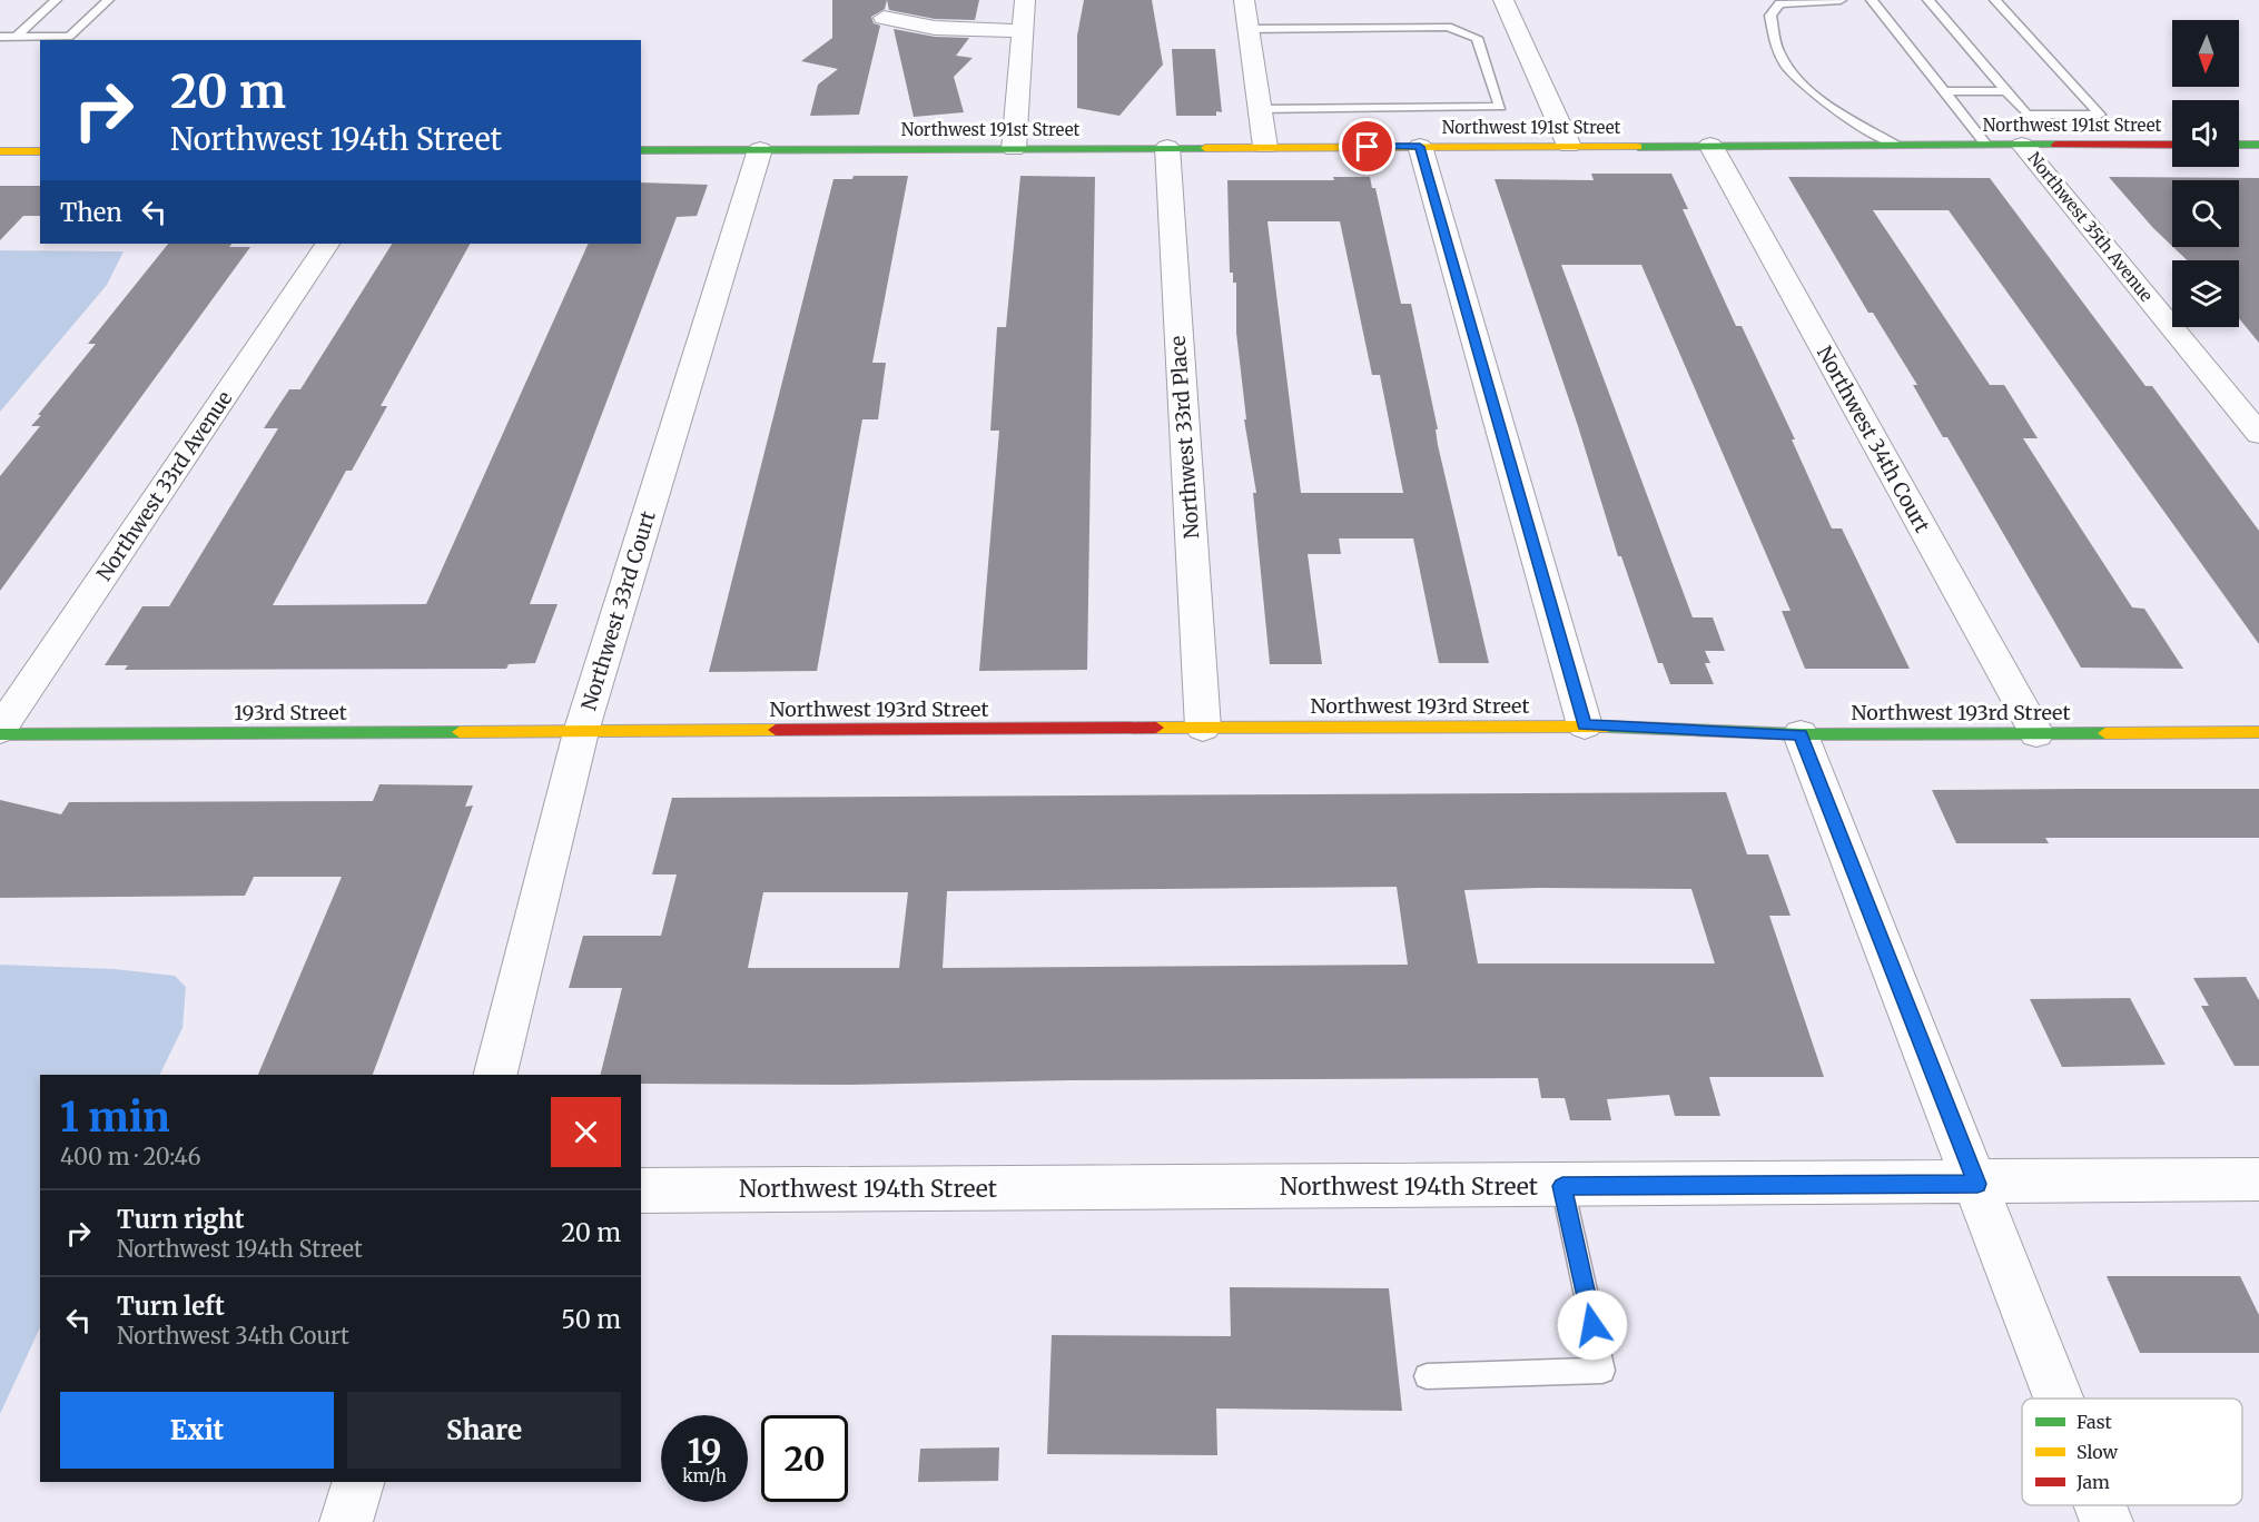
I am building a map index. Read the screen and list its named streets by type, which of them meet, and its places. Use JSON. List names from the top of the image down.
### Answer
{
  "streets": {
    "street": [
      "Northwest 191st Street",
      "Northwest 35th Avenue",
      "Northwest 33rd Place",
      "Northwest 34th Court",
      "Northwest 33rd Avenue",
      "Northwest 33rd Court",
      "Northwest 193rd Street",
      "193rd Street",
      "Northwest 194th Street"
    ]
  },
  "crossings": [
    ["Northwest 191st Street", "Northwest 35th Avenue"],
    ["Northwest 191st Street", "Northwest 33rd Place"],
    ["Northwest 191st Street", "Northwest 34th Court"],
    ["Northwest 191st Street", "Northwest 33rd Court"],
    ["Northwest 33rd Place", "Northwest 193rd Street"],
    ["Northwest 34th Court", "Northwest 193rd Street"],
    ["Northwest 33rd Court", "Northwest 193rd Street"],
    ["Northwest 33rd Court", "193rd Street"],
    ["Northwest 193rd Street", "193rd Street"]
  ],
  "legend": ["Fast", "Slow", "Jam"],
  "north": "bottom",
  "page": {
    "turn": ["20 m", "Northwest 194th Street"],
    "then": "Then",
    "heading": ["1 min", "400 m · 20:46"],
    "list": [
      {
        "name": "Turn right",
        "note": "Northwest 194th Street",
        "value": "20 m"
      },
      {
        "name": "Turn left",
        "note": "Northwest 34th Court",
        "value": "50 m"
      }
    ],
    "buttons": ["Exit", "Share"],
    "speed": "19 km/h",
    "limit": "20"
  }
}
